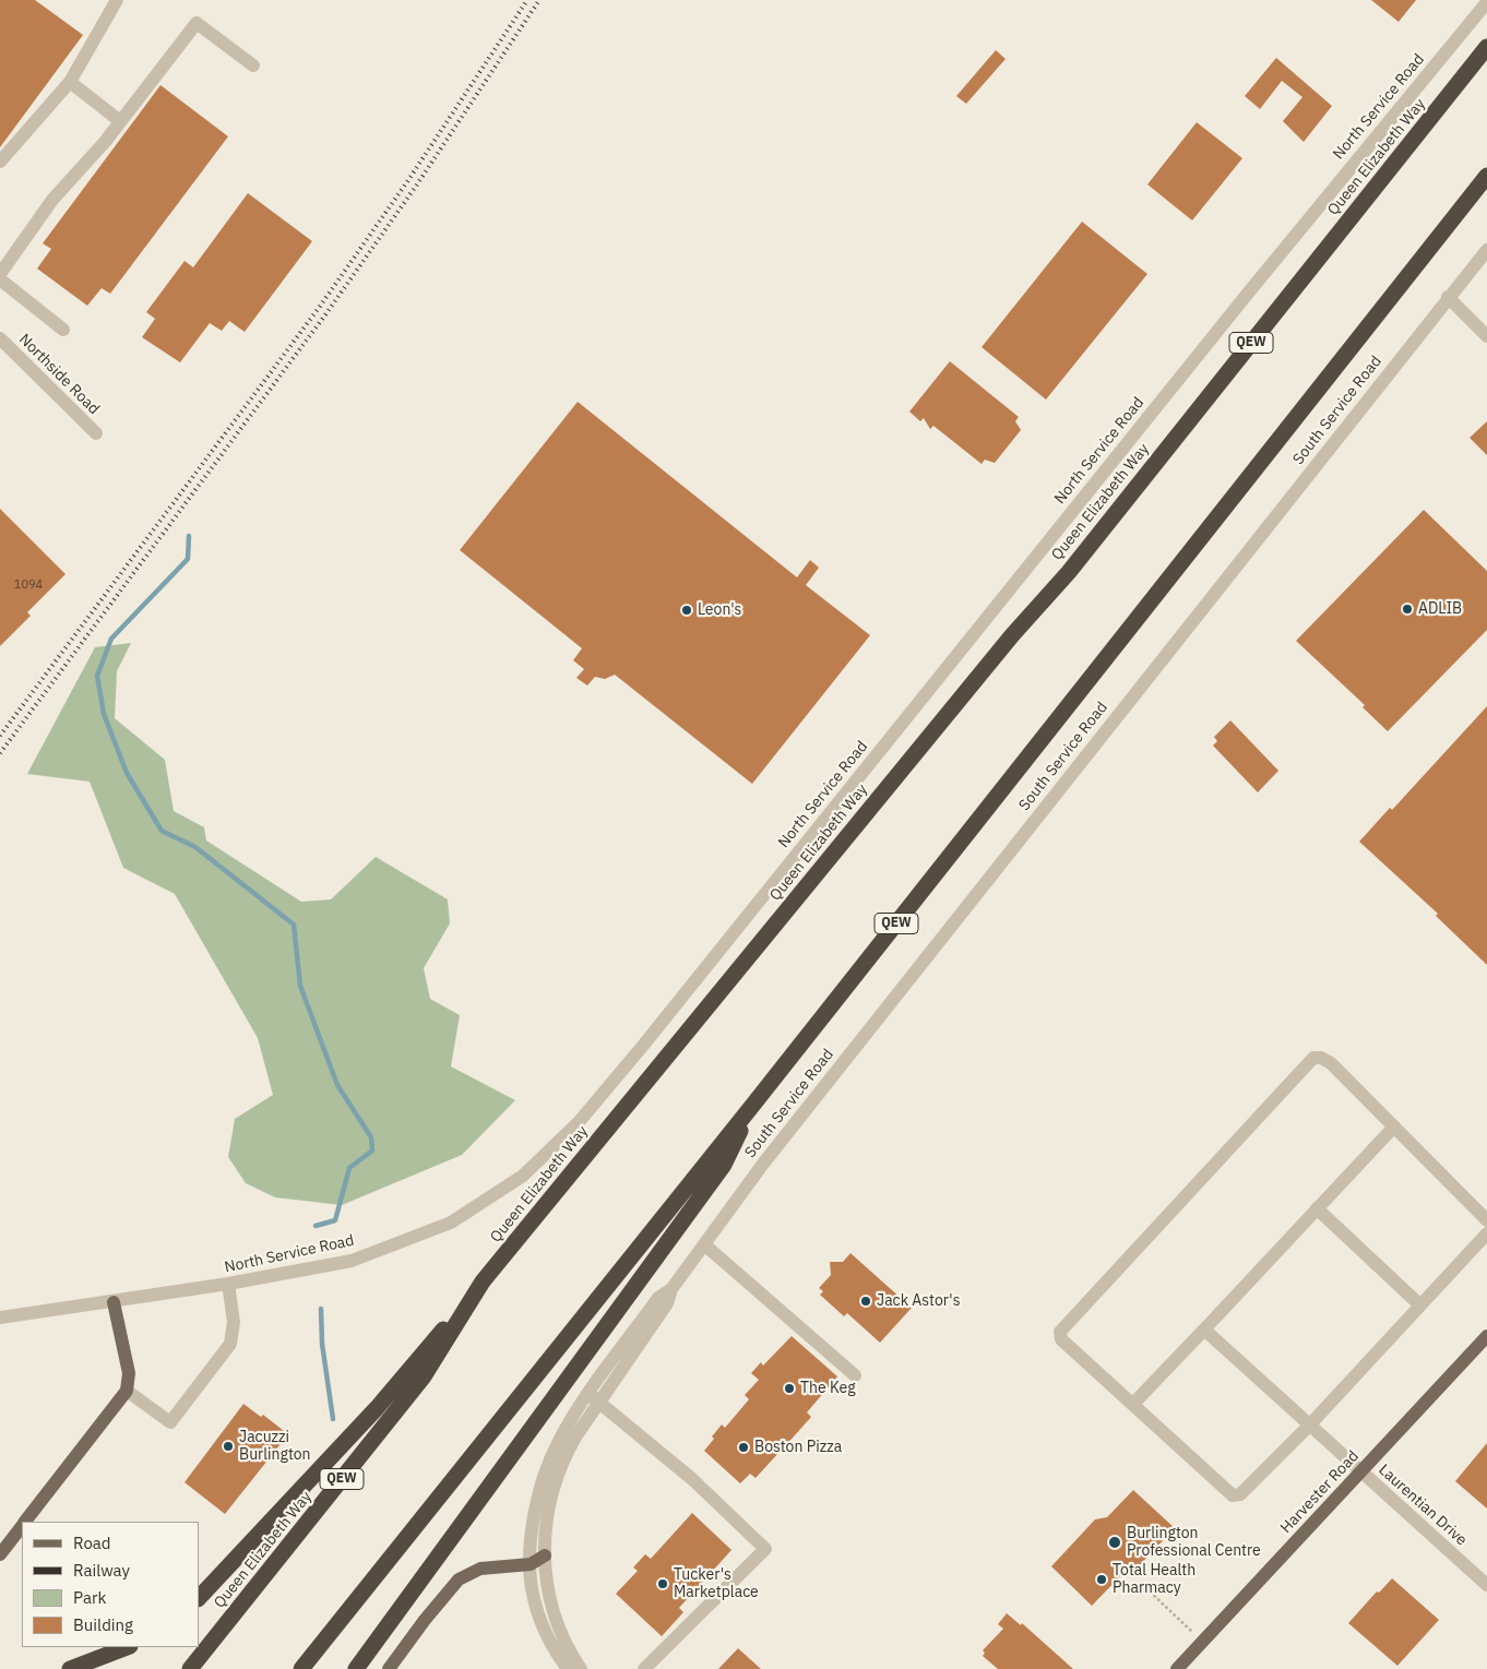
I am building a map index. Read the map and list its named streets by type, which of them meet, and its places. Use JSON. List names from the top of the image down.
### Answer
{
  "streets": {
    "highway": ["Queen Elizabeth Way", "QEW"],
    "main road": ["Harvester Road"],
    "street": [
      "North Service Road",
      "Northside Road",
      "South Service Road",
      "Laurentian Drive"
    ]
  },
  "crossings": [
    ["Harvester Road", "Laurentian Drive"]
  ],
  "places": [
    "ADLIB",
    "Leon's",
    "Jack Astor's",
    "The Keg",
    "Jacuzzi Burlington",
    "Boston Pizza",
    "Burlington Professional Centre",
    "Total Health Pharmacy",
    "Tucker's Marketplace"
  ],
  "house_numbers": ["1094"],
  "legend": [
    "Road",
    "Railway",
    "Park",
    "Building"
  ]
}
